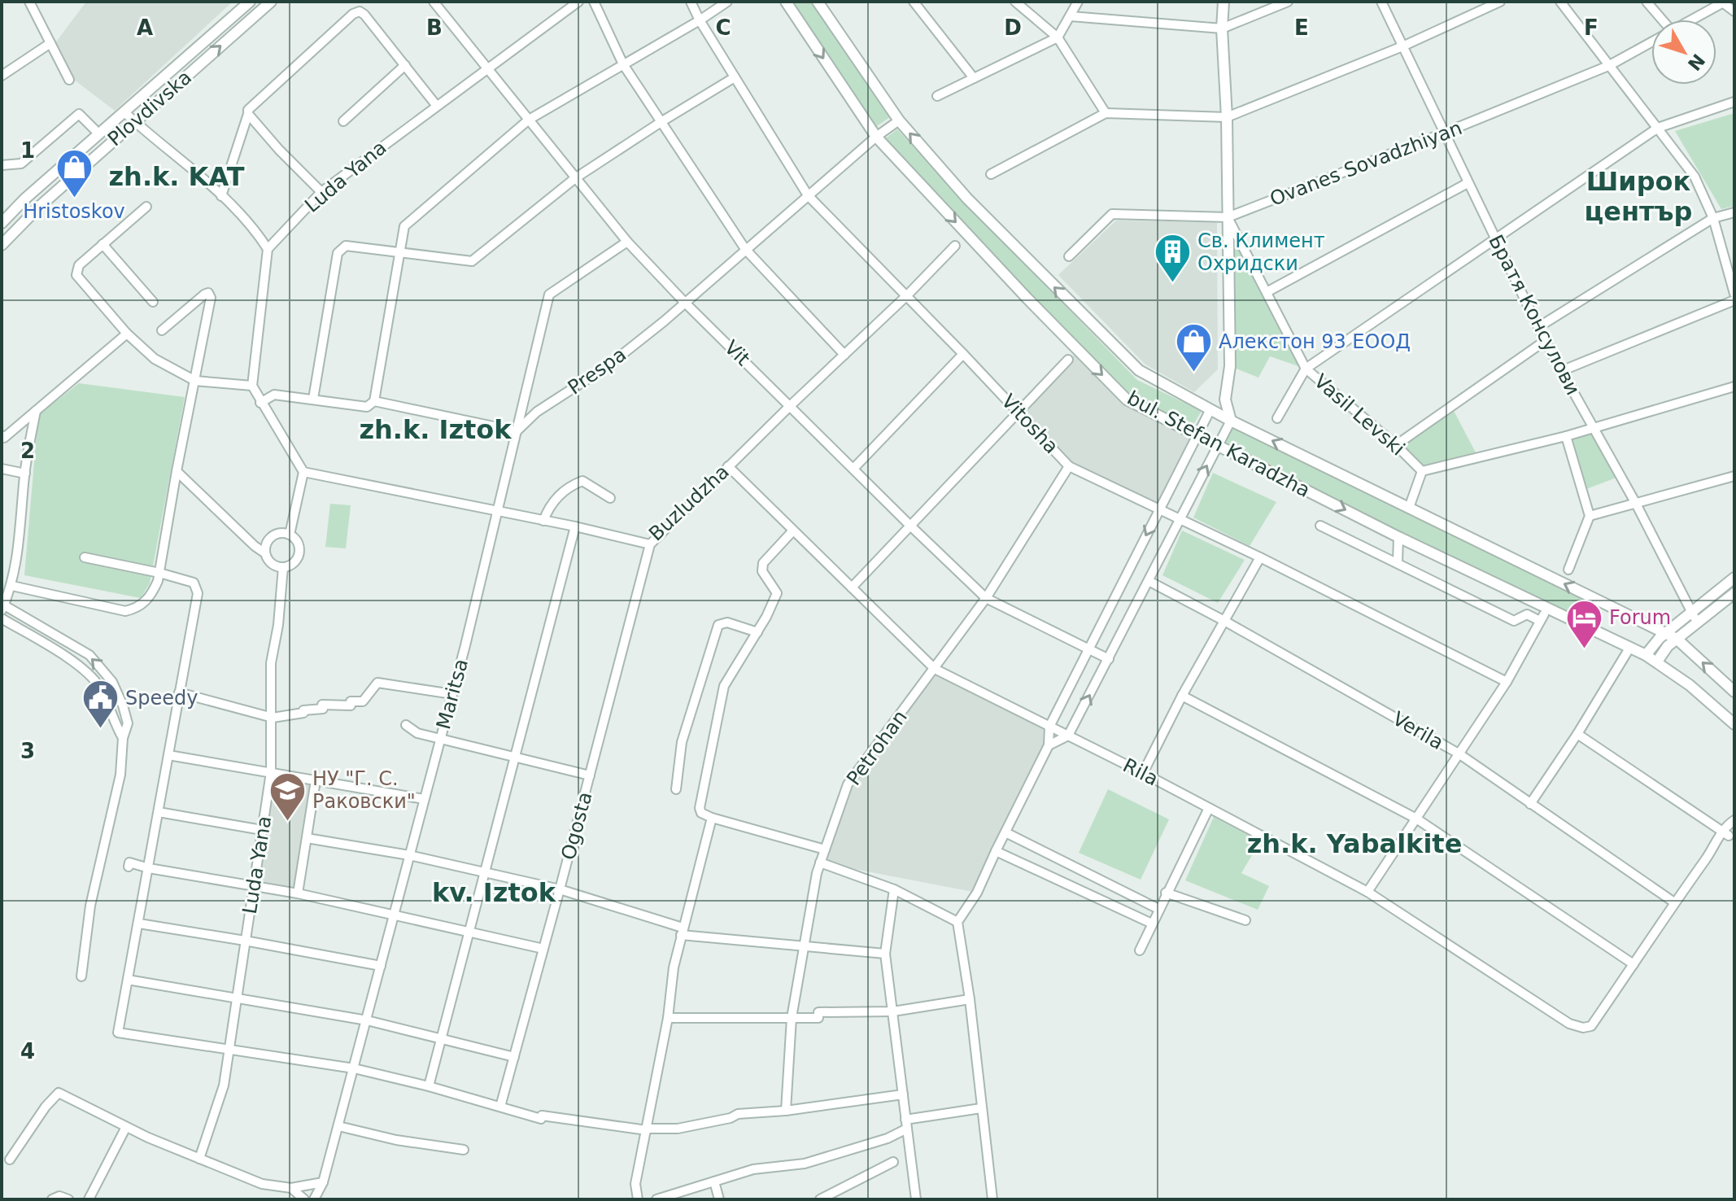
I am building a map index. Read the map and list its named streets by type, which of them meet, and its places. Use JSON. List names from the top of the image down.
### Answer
{
  "streets": {
    "street": [
      "Plovdivska",
      "Ovanes Sovadzhiyan",
      "Luda Yana",
      "Братя Консулови",
      "Vit",
      "Prespa",
      "Vasil Levski",
      "Vitosha",
      "bul. Stefan Karadzha",
      "Buzludzha",
      "Maritsa",
      "Verila",
      "Petrohan",
      "Rila",
      "Ogosta"
    ]
  },
  "crossings": [
    ["Ovanes Sovadzhiyan", "Братя Консулови"],
    ["Ovanes Sovadzhiyan", "Vasil Levski"],
    ["Luda Yana", "Vit"],
    ["Luda Yana", "Buzludzha"],
    ["Vit", "Prespa"],
    ["Vit", "Buzludzha"],
    ["Vit", "Maritsa"],
    ["Vit", "Petrohan"],
    ["Prespa", "Vitosha"],
    ["Prespa", "bul. Stefan Karadzha"],
    ["Prespa", "Maritsa"],
    ["Vitosha", "Buzludzha"],
    ["Vitosha", "Petrohan"],
    ["Buzludzha", "Maritsa"],
    ["Buzludzha", "Rila"],
    ["Buzludzha", "Ogosta"],
    ["Petrohan", "Rila"]
  ],
  "districts": [
    "zh.k. KAT",
    "Широк център",
    "zh.k. Iztok",
    "zh.k. Yabalkite",
    "kv. Iztok"
  ],
  "places": {
    "shop": ["Hristoskov", "Алекстон 93 ЕООД"],
    "building": ["Св. Климент Охридски"],
    "hotel": ["Forum"],
    "public building": ["Speedy"],
    "school or university": ["НУ \"Г. С. Раковски\""]
  },
  "north": "bottom right",
  "grid": {
    "columns": [
      "A",
      "B",
      "C",
      "D",
      "E",
      "F"
    ],
    "rows": [
      "1",
      "2",
      "3",
      "4"
    ]
  }
}
